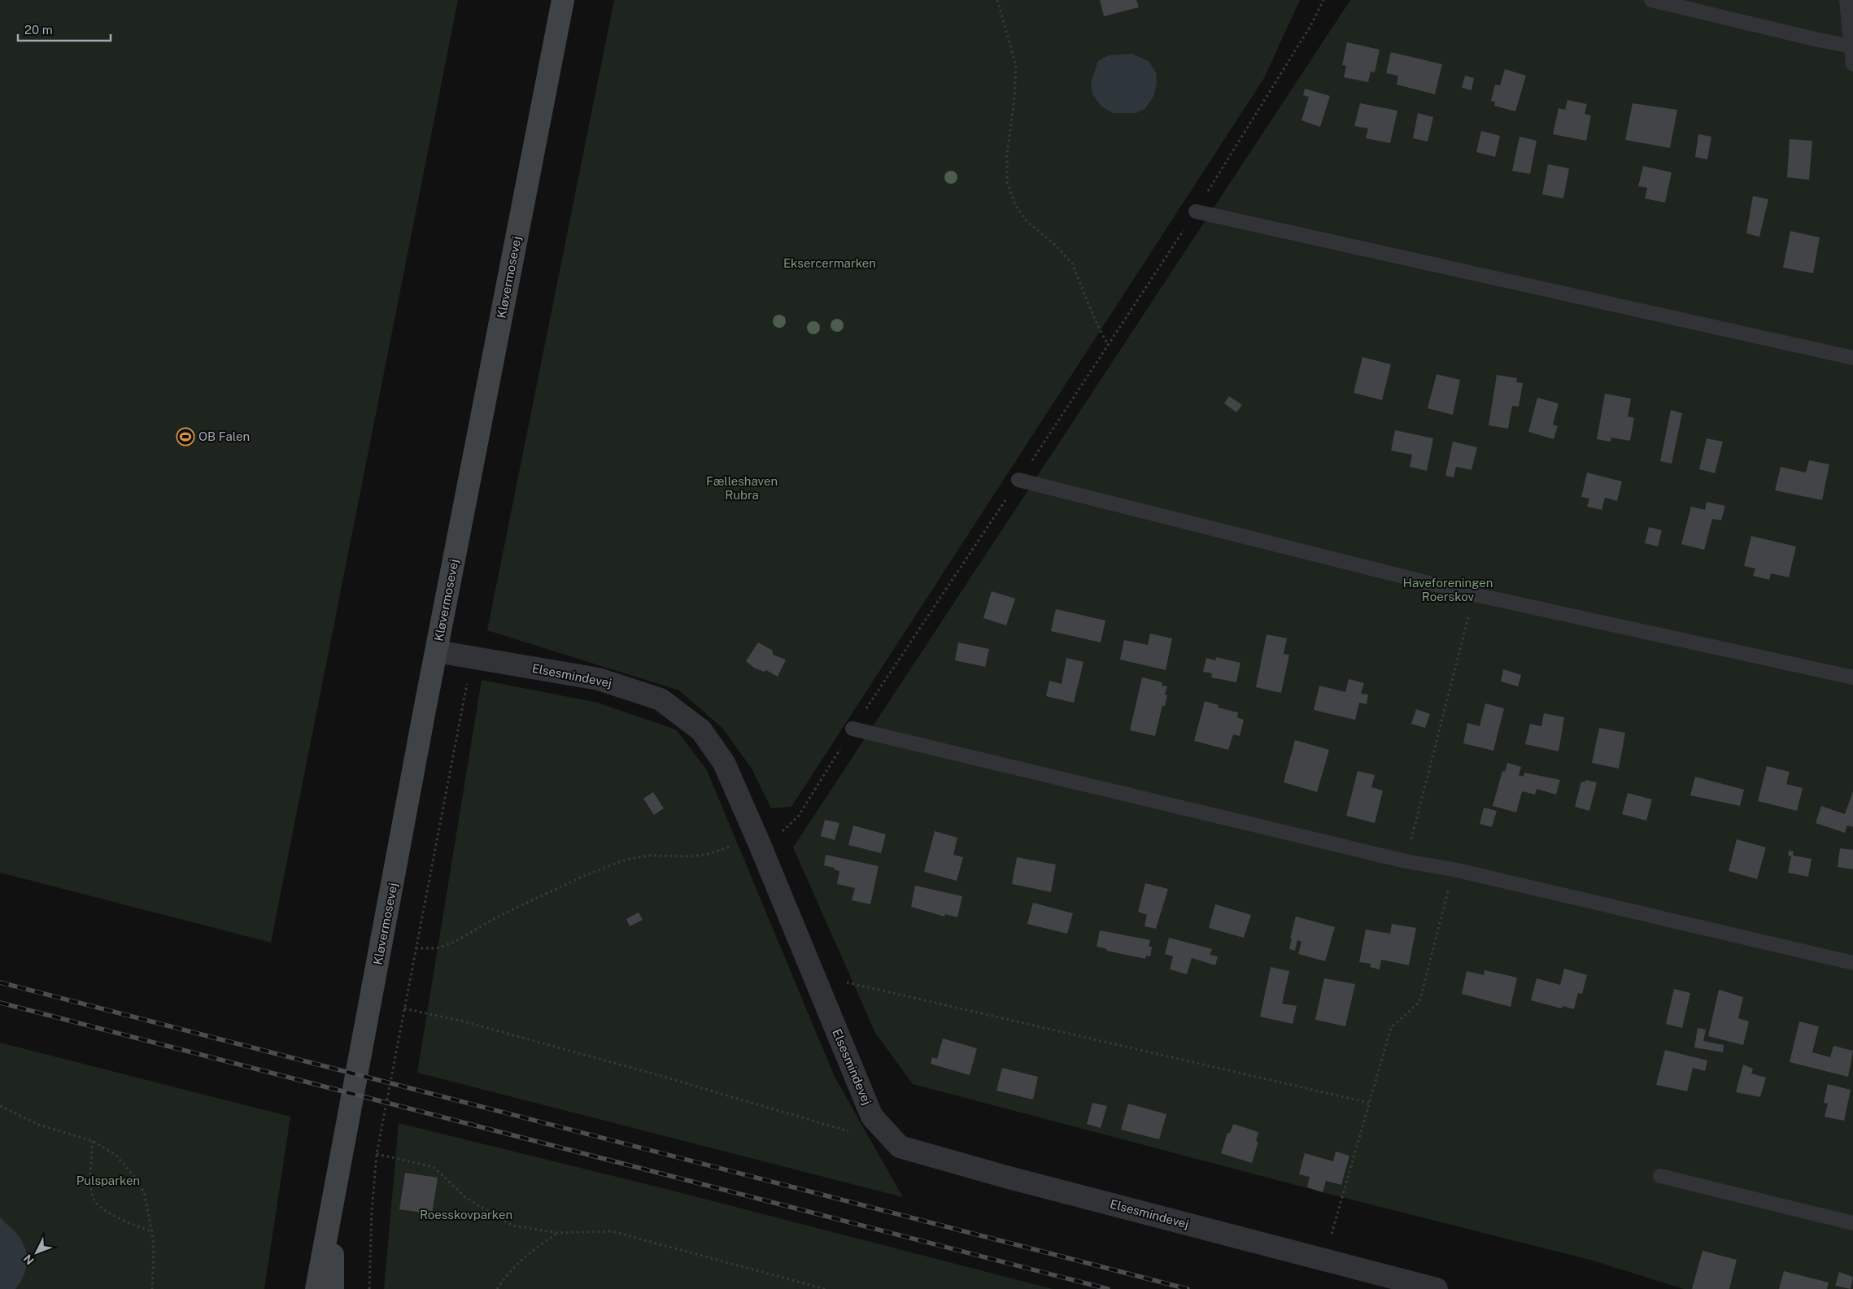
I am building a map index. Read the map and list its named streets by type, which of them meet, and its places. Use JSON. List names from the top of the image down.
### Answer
{
  "streets": {
    "main road": ["Kløvermosevej"],
    "street": ["Elsesmindevej"]
  },
  "crossings": [
    ["Kløvermosevej", "Elsesmindevej"]
  ],
  "parks": [
    "Eksercermarken",
    "Fælleshaven Rubra",
    "Haveforeningen Roerskov",
    "Pulsparken",
    "Roesskovparken"
  ],
  "places": {
    "sports": ["OB Falen"]
  },
  "scale_bar": "20 m",
  "north": "bottom left"
}
